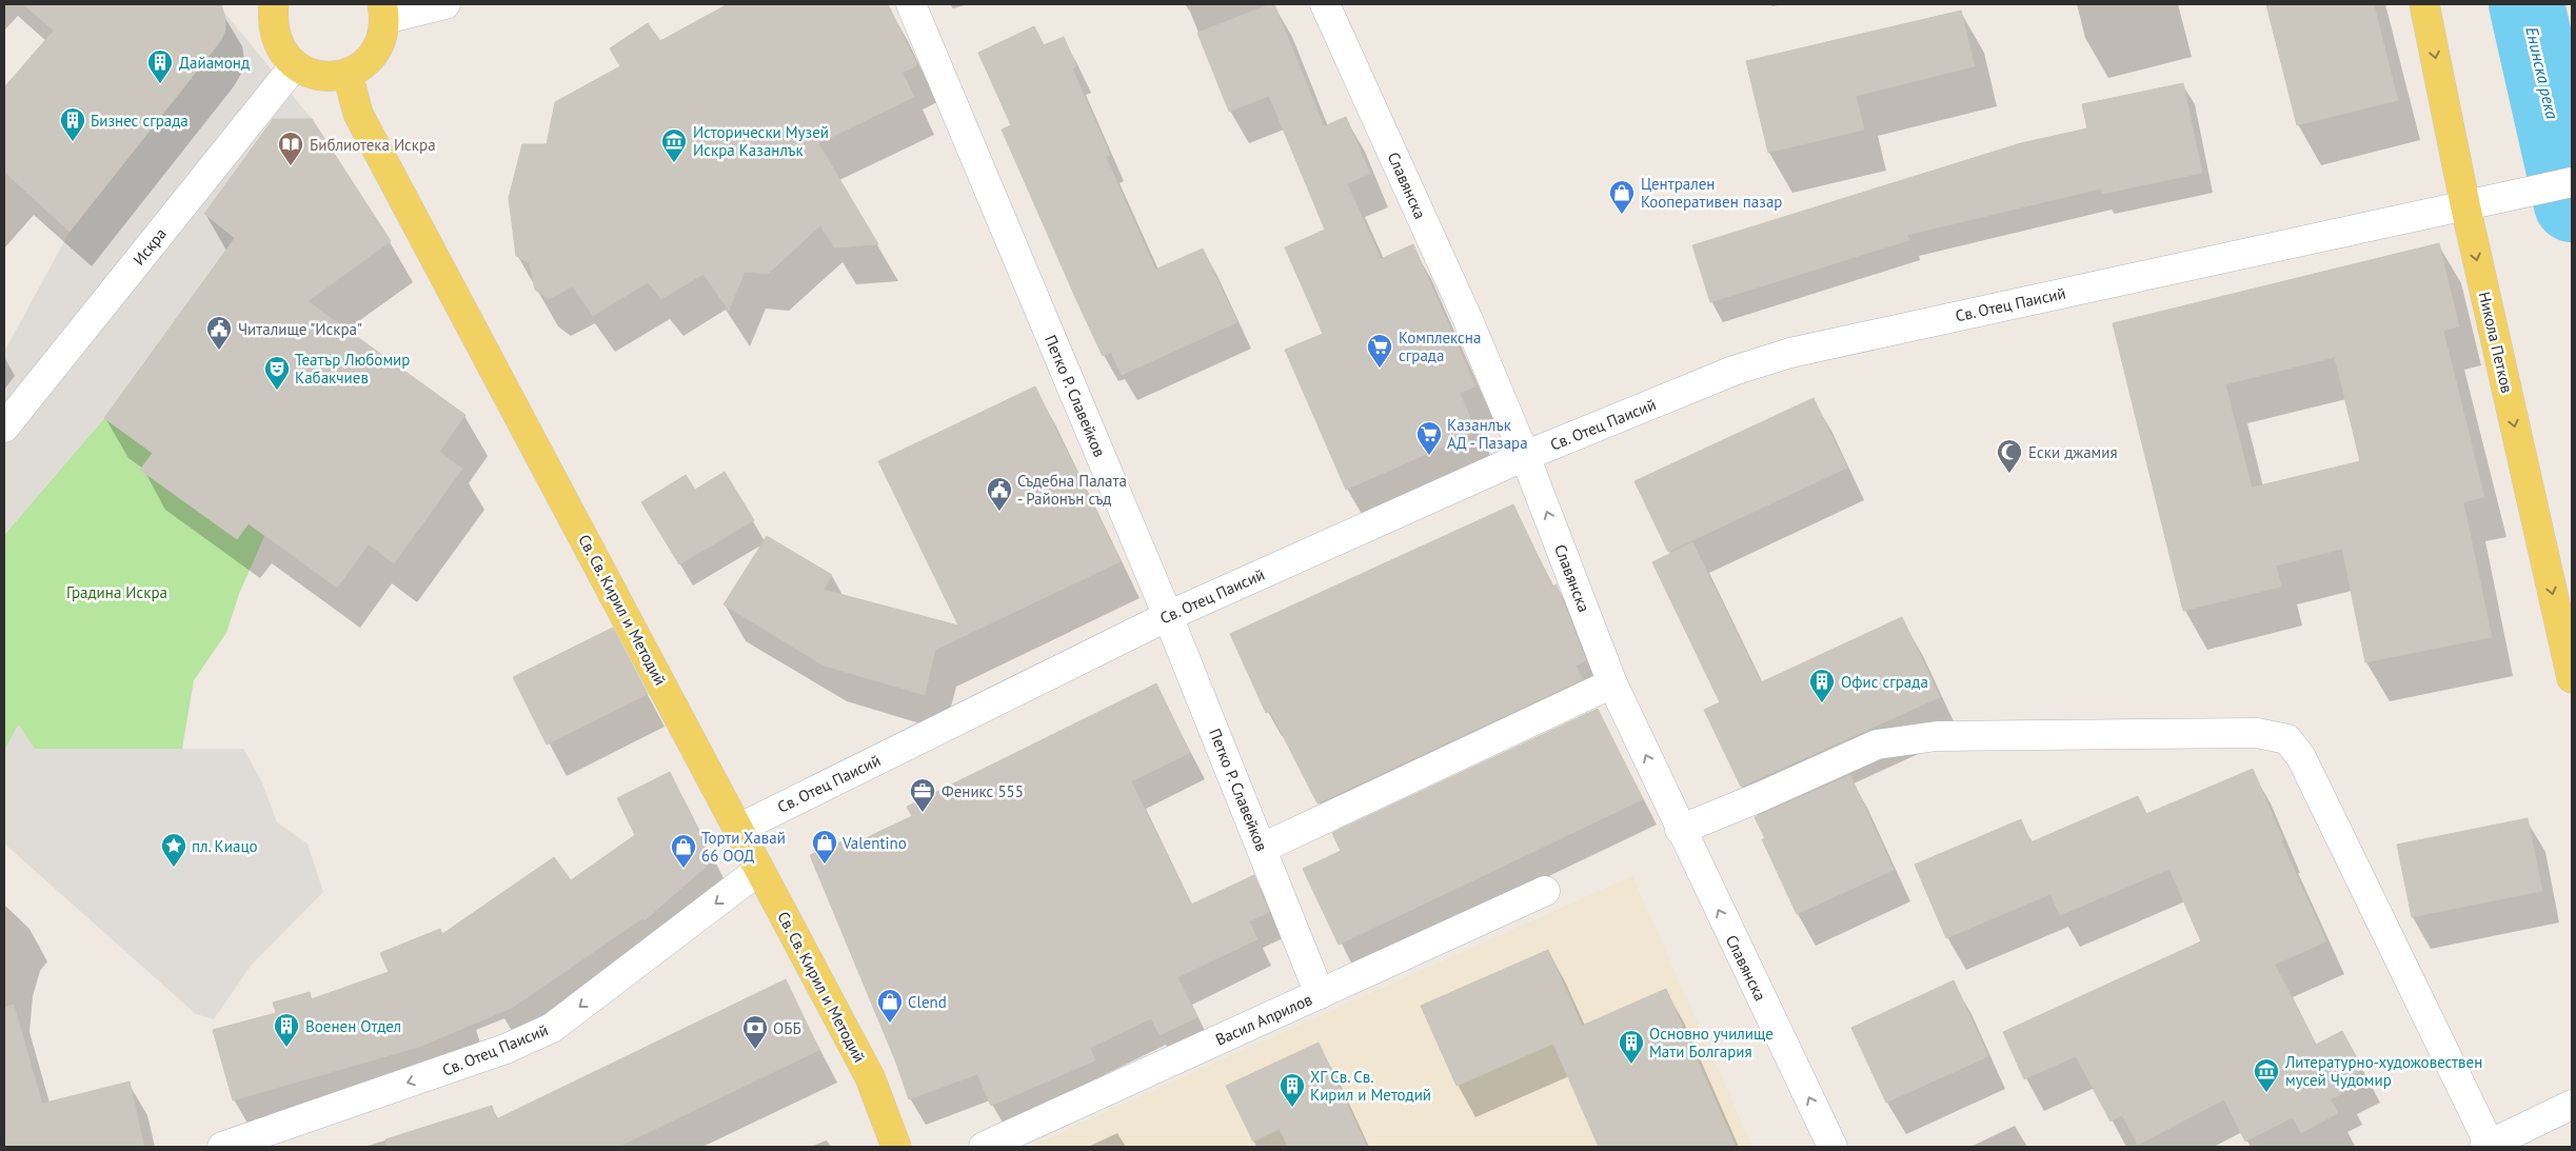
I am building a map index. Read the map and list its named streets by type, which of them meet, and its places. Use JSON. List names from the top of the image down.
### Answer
{
  "streets": {
    "main road": ["Никола Петков", "Св. Св. Кирил и Методий"],
    "street": [
      "Славянска",
      "Искра",
      "Св. Отец Паисий",
      "Петко Р. Славейков",
      "Васил Априлов"
    ]
  },
  "crossings": [
    ["Славянска", "Св. Отец Паисий"],
    ["Св. Отец Паисий", "Никола Петков"],
    ["Св. Отец Паисий", "Петко Р. Славейков"],
    ["Св. Отец Паисий", "Св. Св. Кирил и Методий"],
    ["Петко Р. Славейков", "Васил Априлов"]
  ],
  "one_way": ["Славянска", "Никола Петков"],
  "water": ["Енинска река"],
  "parks": ["Градина Искра"],
  "places": {
    "building": [
      "Дайамонд",
      "Бизнес сграда",
      "Офис сграда",
      "Военен Отдел",
      "Основно училище Мати Болгария",
      "ХГ Св. Св. Кирил и Методий"
    ],
    "museum": ["Исторически Музей Искра Казанлък", "Литературно-художовествен мусей Чудомир"],
    "library": ["Библиотека Искра"],
    "shop": [
      "Централен Кооперативен пазар",
      "Valentino",
      "Торти Хавай 66 ООД",
      "Clend"
    ],
    "public building": ["Читалище \"Искра\"", "Съдебна Палата - Районън съд"],
    "supermarket": ["Комплексна сграда", "Казанлък АД - Пазара"],
    "theatre": ["Театър Любомир Кабакчиев"],
    "mosque": ["Ески джамия"],
    "office": ["Феникс 555"],
    "place": ["пл. Киацо"],
    "bank": ["ОББ"]
  }
}
